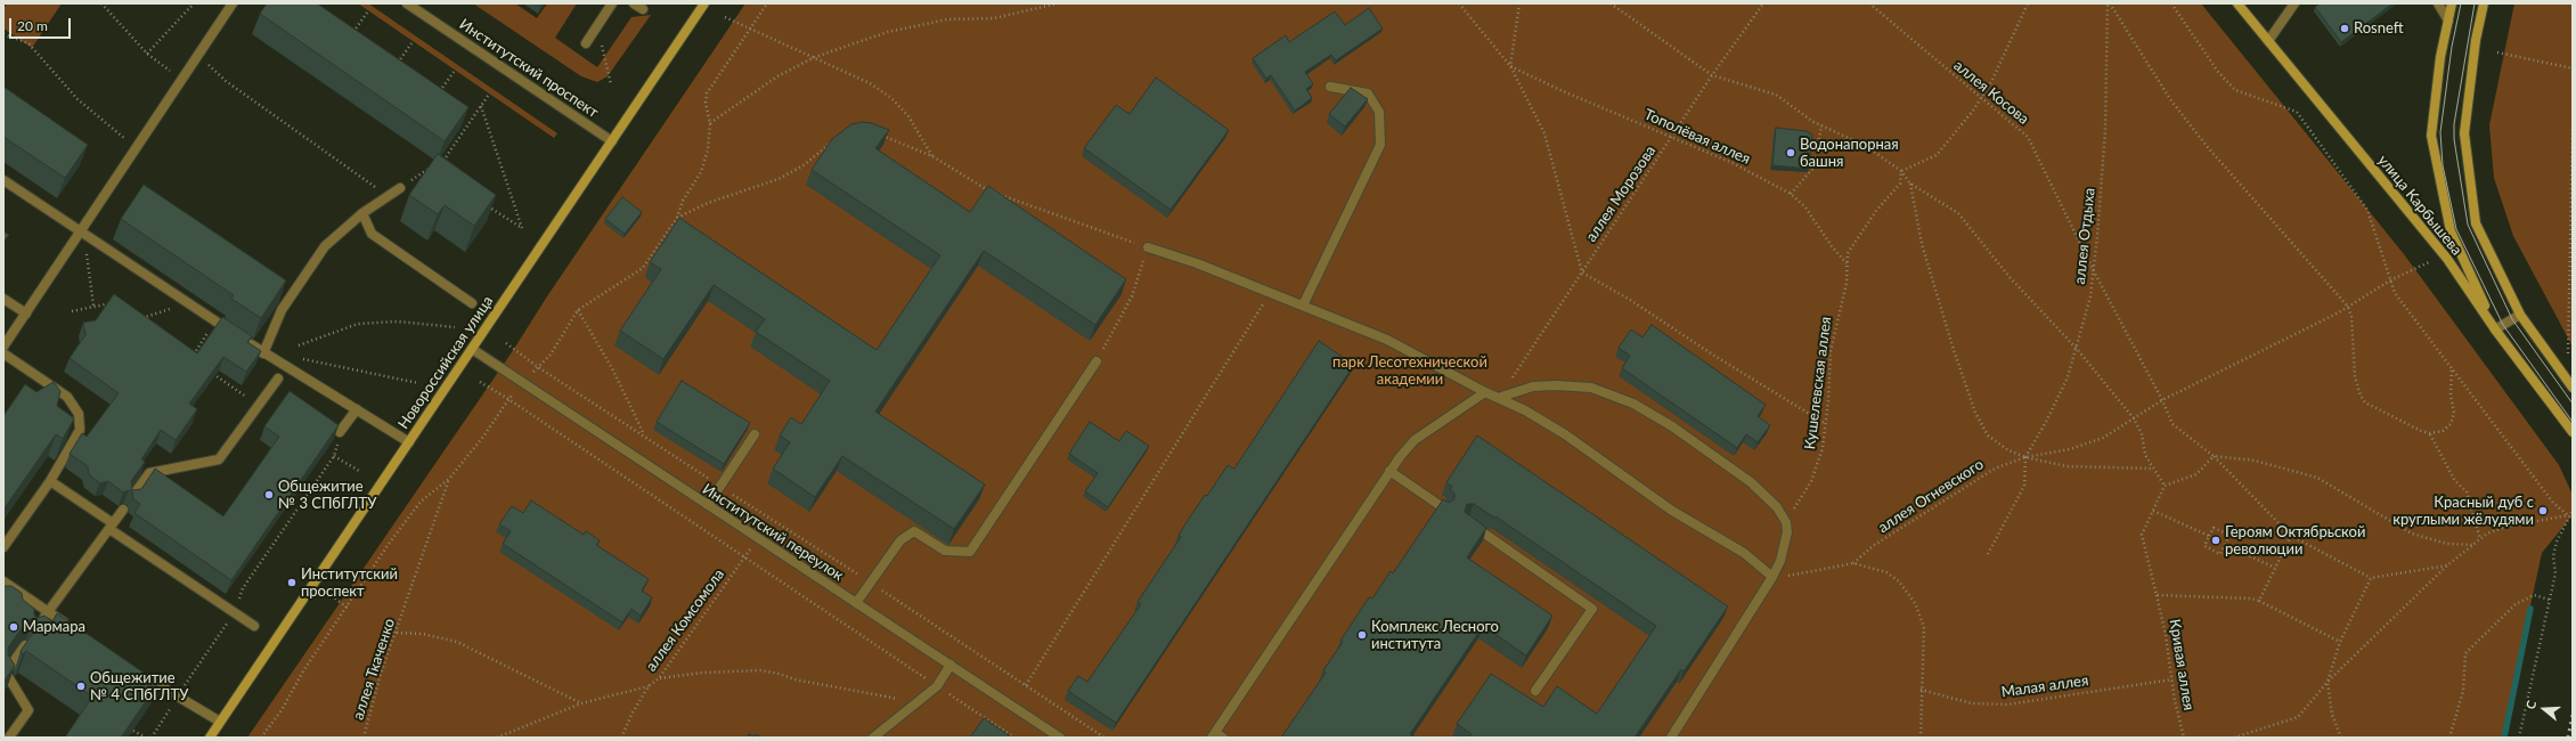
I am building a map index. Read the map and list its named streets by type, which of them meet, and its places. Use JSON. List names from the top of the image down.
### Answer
{
  "streets": {
    "main road": ["улица Карбышева", "Новороссийская улица"],
    "street": ["Институтский проспект", "Институтский переулок"],
    "path": [
      "аллея Косова",
      "Тополёвая аллея",
      "аллея Морозова",
      "аллея Отдыха",
      "Кушелевская аллея",
      "аллея Огневского",
      "аллея Комсомола",
      "Кривая аллея",
      "аллея Ткаченко",
      "Малая аллея"
    ]
  },
  "crossings": [
    ["Институтский проспект", "Новороссийская улица"],
    ["аллея Косова", "аллея Отдыха"],
    ["аллея Косова", "аллея Огневского"],
    ["Тополёвая аллея", "аллея Морозова"],
    ["Тополёвая аллея", "Кушелевская аллея"],
    ["аллея Отдыха", "аллея Огневского"],
    ["Новороссийская улица", "Институтский переулок"],
    ["Институтский переулок", "аллея Комсомола"],
    ["Кривая аллея", "Малая аллея"]
  ],
  "parks": ["парк Лесотехнической академии"],
  "places": [
    "Rosneft",
    "Водонапорная башня",
    "Общежитие № 3 СПбГЛТУ",
    "Красный дуб с круглыми жёлудями",
    "Героям Октябрьской революции",
    "Институтский проспект",
    "Мармара",
    "Комплекс Лесного института",
    "Общежитие № 4 СПбГЛТУ"
  ],
  "scale_bar": "20 m",
  "north": "left"
}
